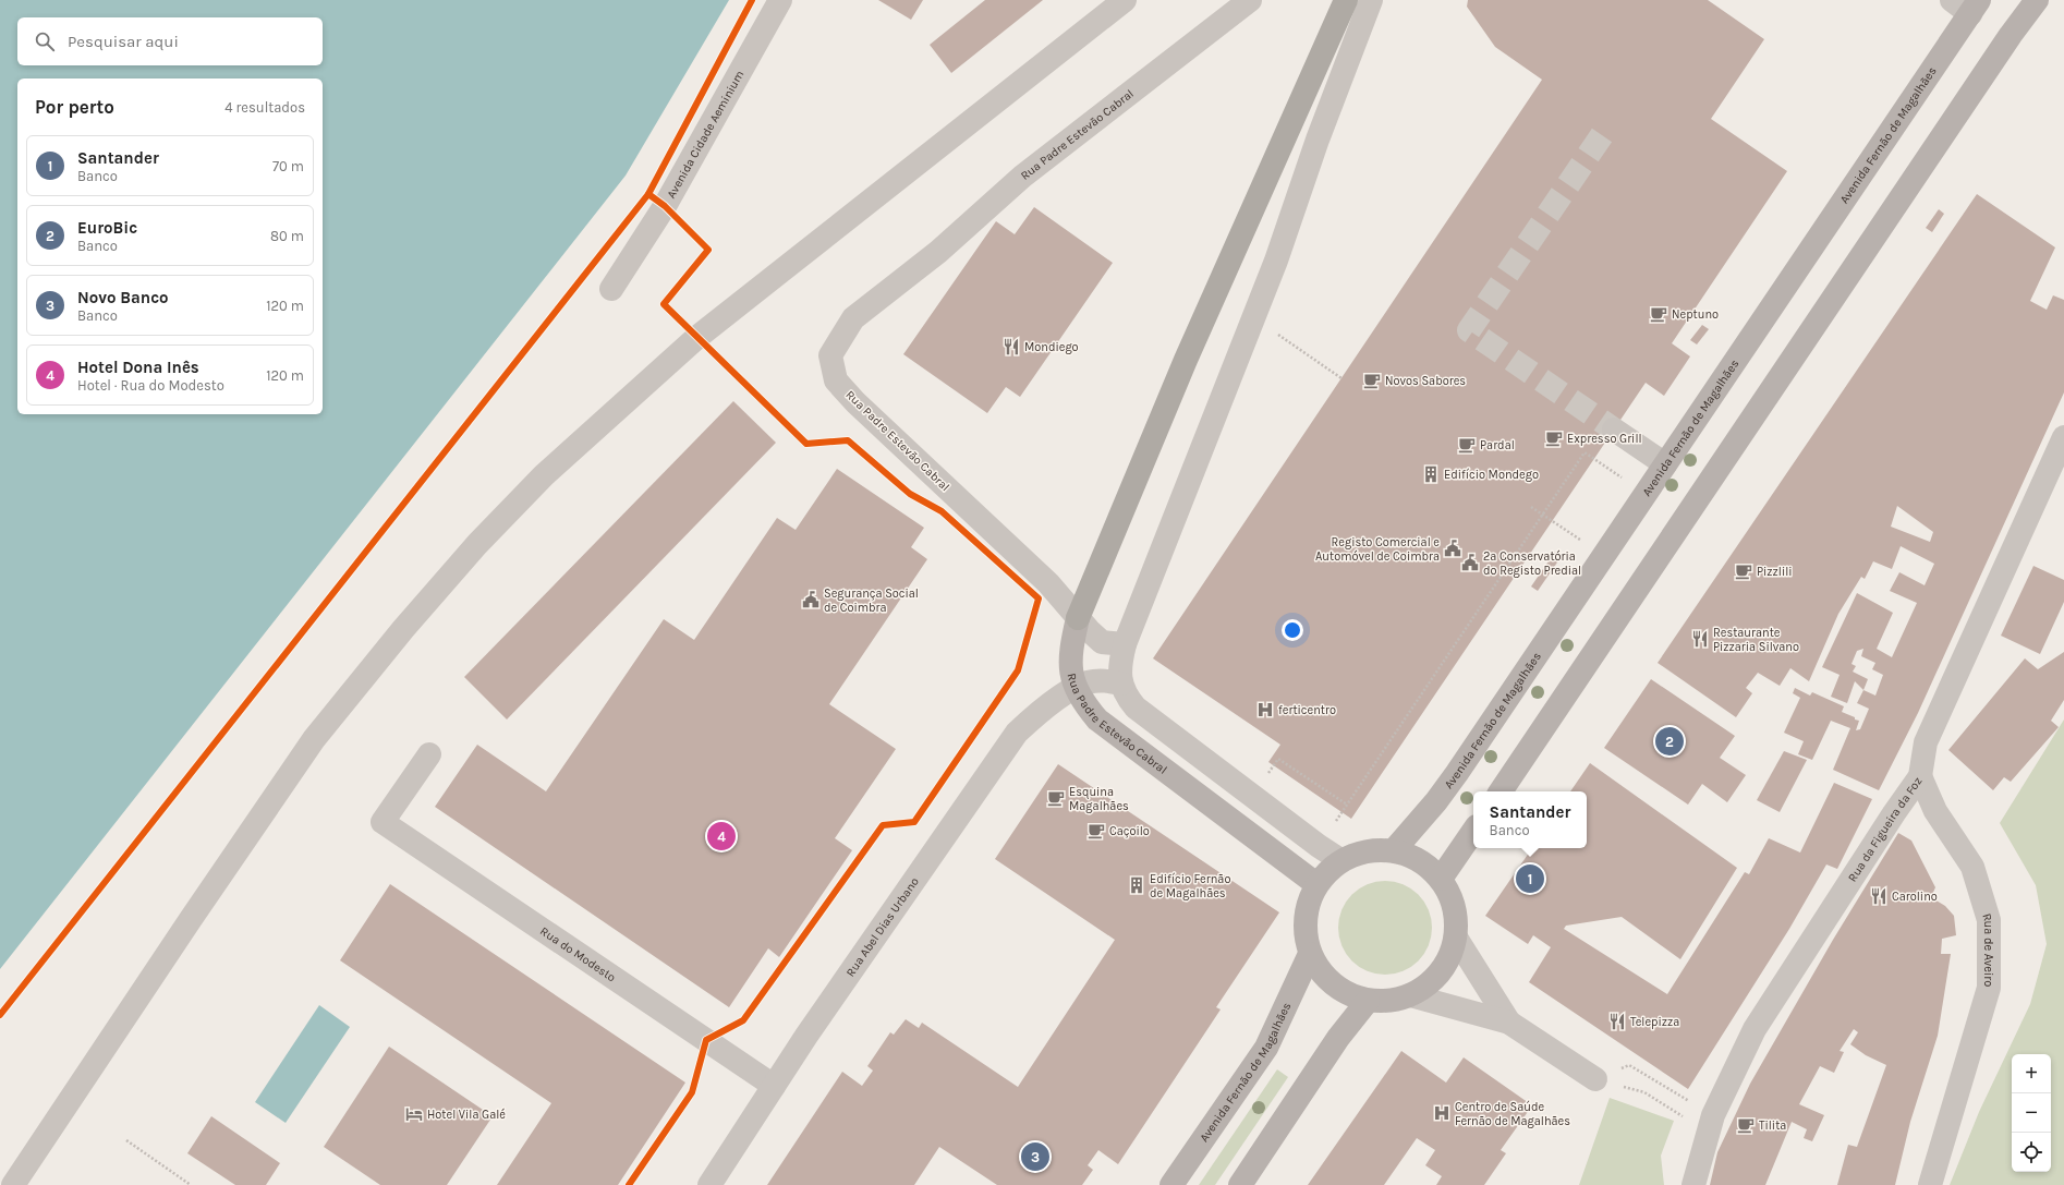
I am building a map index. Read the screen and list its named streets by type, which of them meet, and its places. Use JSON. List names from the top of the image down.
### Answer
{
  "streets": {
    "main road": ["Rua Padre Estevão Cabral", "Avenida Fernão de Magalhães"],
    "street": [
      "Avenida Cidade Aeminium",
      "Rua da Figueira da Foz",
      "Rua Abel Dias Urbano",
      "Rua de Aveiro",
      "Rua do Modesto"
    ]
  },
  "crossings": [
    ["Rua Padre Estevão Cabral", "Avenida Fernão de Magalhães"],
    ["Rua Padre Estevão Cabral", "Rua Abel Dias Urbano"],
    ["Rua da Figueira da Foz", "Rua de Aveiro"],
    ["Rua Abel Dias Urbano", "Rua do Modesto"]
  ],
  "places": {
    "cafe": [
      "Neptuno",
      "Novos Sabores",
      "Expresso Grill",
      "Pardal",
      "Pizzlili",
      "Esquina Magalhães",
      "Caçoilo",
      "Tilita"
    ],
    "restaurant": [
      "Mondiego",
      "Restaurante Pizzaria Silvano",
      "Carolino",
      "Telepizza"
    ],
    "building": ["Edifício Mondego", "Edifício Fernão de Magalhães"],
    "public building": ["Registo Comercial e Automóvel de Coimbra", "2a Conservatória do Registo Predial", "Segurança Social de Coimbra"],
    "hospital": ["ferticentro", "Centro de Saúde Fernão de Magalhães"],
    "hotel": ["Hotel Vila Galé"]
  },
  "page": {
    "search": "Pesquisar aqui",
    "heading": ["Por perto", "4 resultados"],
    "list": [
      {
        "mark": "1",
        "name": "Santander",
        "note": "Banco",
        "value": "70 m"
      },
      {
        "mark": "2",
        "name": "EuroBic",
        "note": "Banco",
        "value": "80 m"
      },
      {
        "mark": "3",
        "name": "Novo Banco",
        "note": "Banco",
        "value": "120 m"
      },
      {
        "mark": "4",
        "name": "Hotel Dona Inês",
        "note": "Hotel · Rua do Modesto",
        "value": "120 m"
      }
    ],
    "pins": [
      "2",
      "4",
      "1",
      "3"
    ],
    "popup": ["Santander", "Banco"],
    "map_buttons": ["+", "−"]
  }
}
